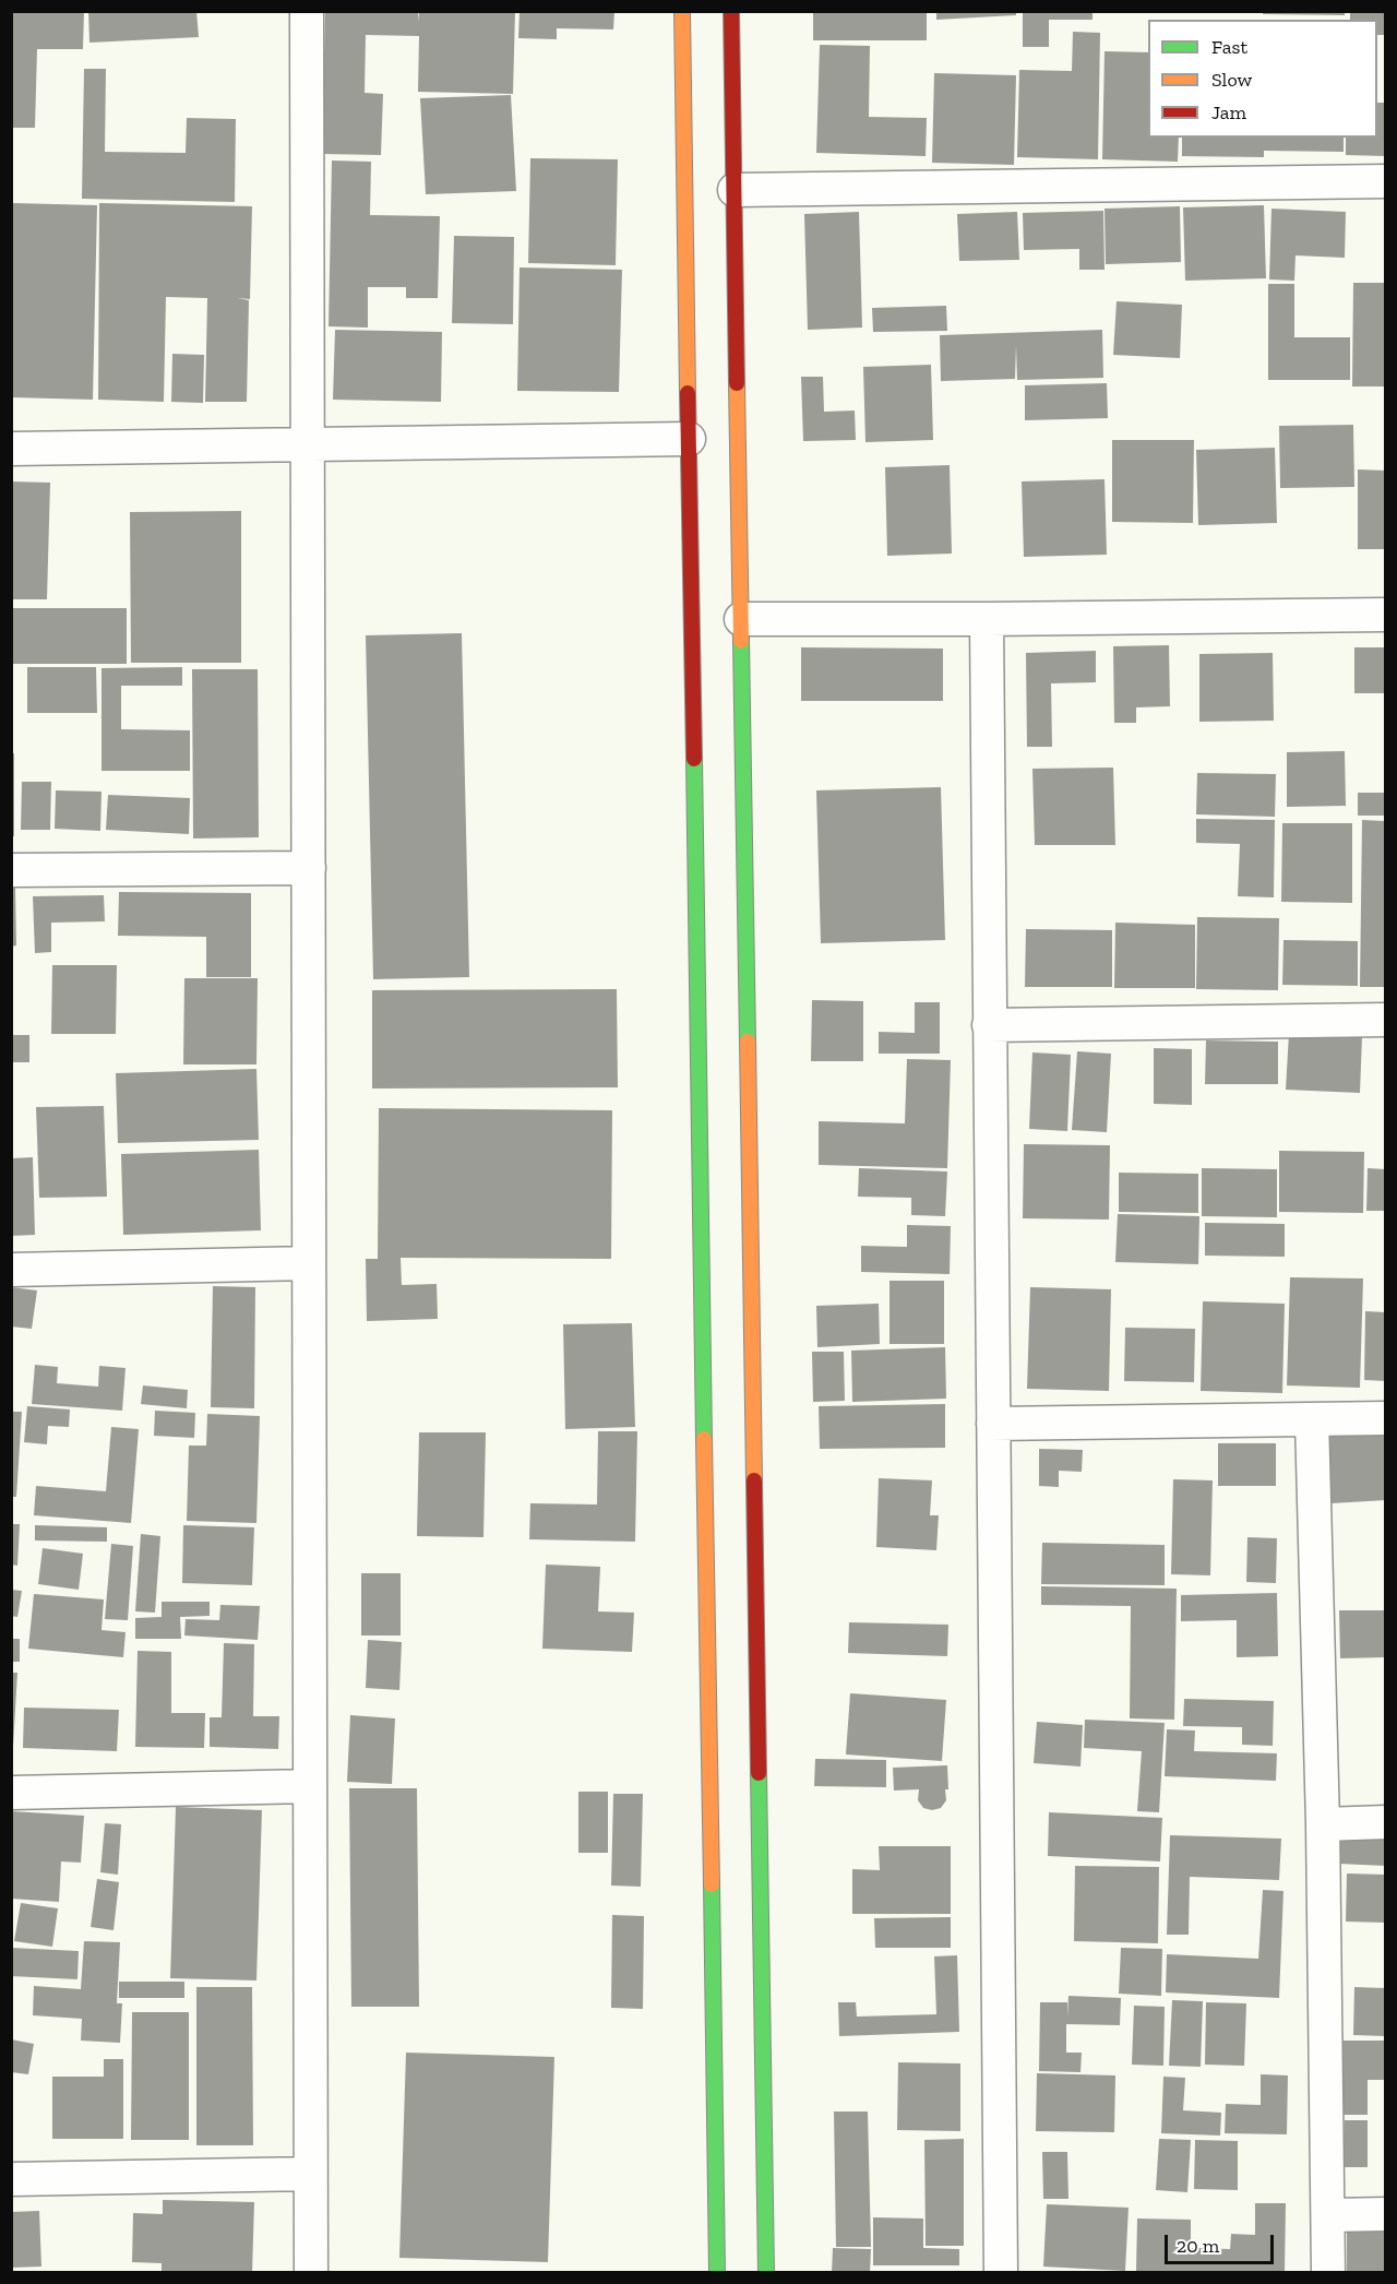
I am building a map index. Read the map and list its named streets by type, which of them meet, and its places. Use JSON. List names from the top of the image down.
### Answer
{
  "legend": ["Fast", "Slow", "Jam"],
  "scale_bar": "20 m"
}
